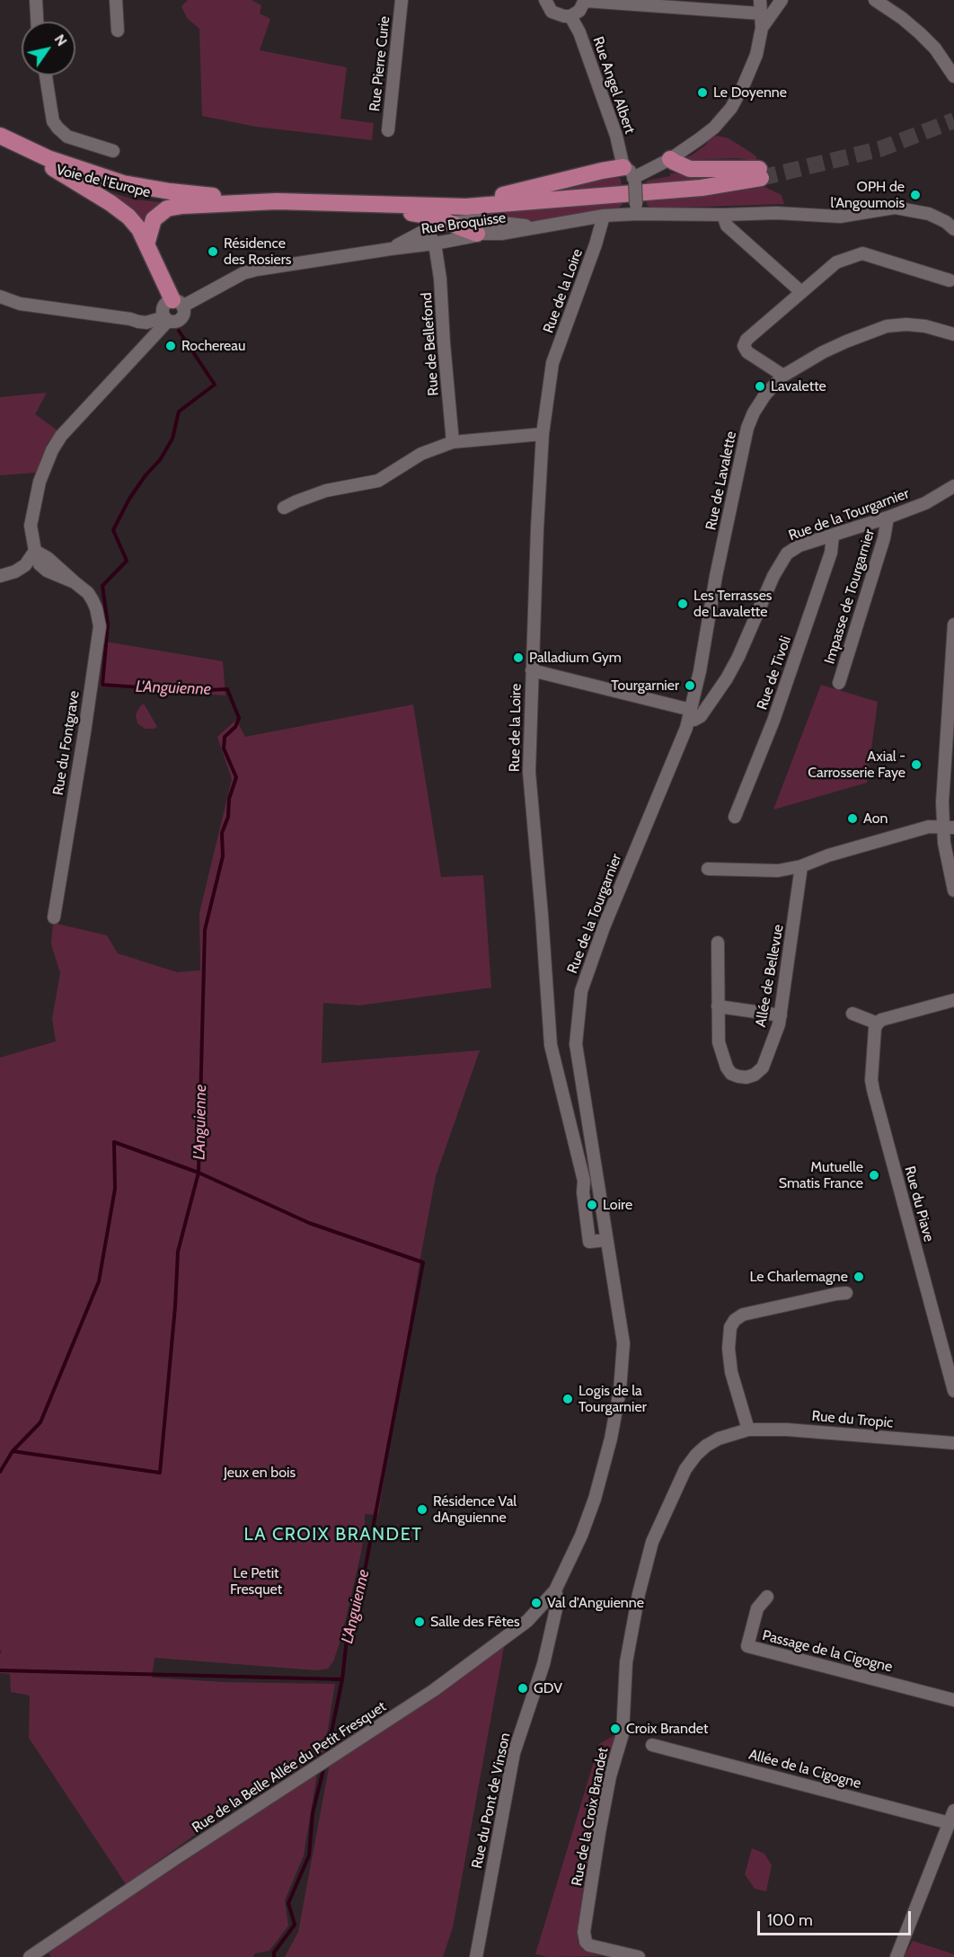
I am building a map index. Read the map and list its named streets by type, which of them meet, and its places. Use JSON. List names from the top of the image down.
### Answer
{
  "streets": {
    "main road": ["Voie de l'Europe"],
    "street": [
      "Rue Pierre Curie",
      "Rue Angel Albert",
      "Rue Broquisse",
      "Rue de la Loire",
      "Rue de Bellefond",
      "Rue de Lavalette",
      "Rue de la Tourgarnier",
      "Impasse de Tourgarnier",
      "Rue de Tivoli",
      "Rue du Fontgrave",
      "Allée de Bellevue",
      "Rue du Piave",
      "Rue du Tropic",
      "Passage de la Cigogne",
      "Rue de la Belle Allée du Petit Fresquet",
      "Allée de la Cigogne",
      "Rue du Pont de Vinson",
      "Rue de la Croix Brandet"
    ]
  },
  "crossings": [
    ["Rue Broquisse", "Rue de la Loire"],
    ["Rue Broquisse", "Rue de Bellefond"],
    ["Rue Broquisse", "Rue du Fontgrave"],
    ["Rue de Lavalette", "Rue de la Tourgarnier"],
    ["Rue de la Tourgarnier", "Impasse de Tourgarnier"],
    ["Rue de la Tourgarnier", "Rue de Tivoli"],
    ["Rue de la Tourgarnier", "Rue de la Belle Allée du Petit Fresquet"],
    ["Rue de la Tourgarnier", "Rue du Pont de Vinson"],
    ["Rue du Tropic", "Rue de la Croix Brandet"],
    ["Rue de la Belle Allée du Petit Fresquet", "Rue du Pont de Vinson"]
  ],
  "districts": ["LA CROIX BRANDET"],
  "water": ["L'Anguienne"],
  "parks": ["Jeux en bois", "Le Petit Fresquet"],
  "places": [
    "Le Doyenne",
    "OPH de l'Angoumois",
    "Résidence des Rosiers",
    "Rochereau",
    "Lavalette",
    "Les Terrasses de Lavalette",
    "Palladium Gym",
    "Tourgarnier",
    "Axial - Carrosserie Faye",
    "Aon",
    "Mutuelle Smatis France",
    "Loire",
    "Le Charlemagne",
    "Logis de la Tourgarnier",
    "Résidence Val dAnguienne",
    "Val d'Anguienne",
    "Salle des Fêtes",
    "GDV",
    "Croix Brandet"
  ],
  "scale_bar": "100 m",
  "north": "top right"
}
